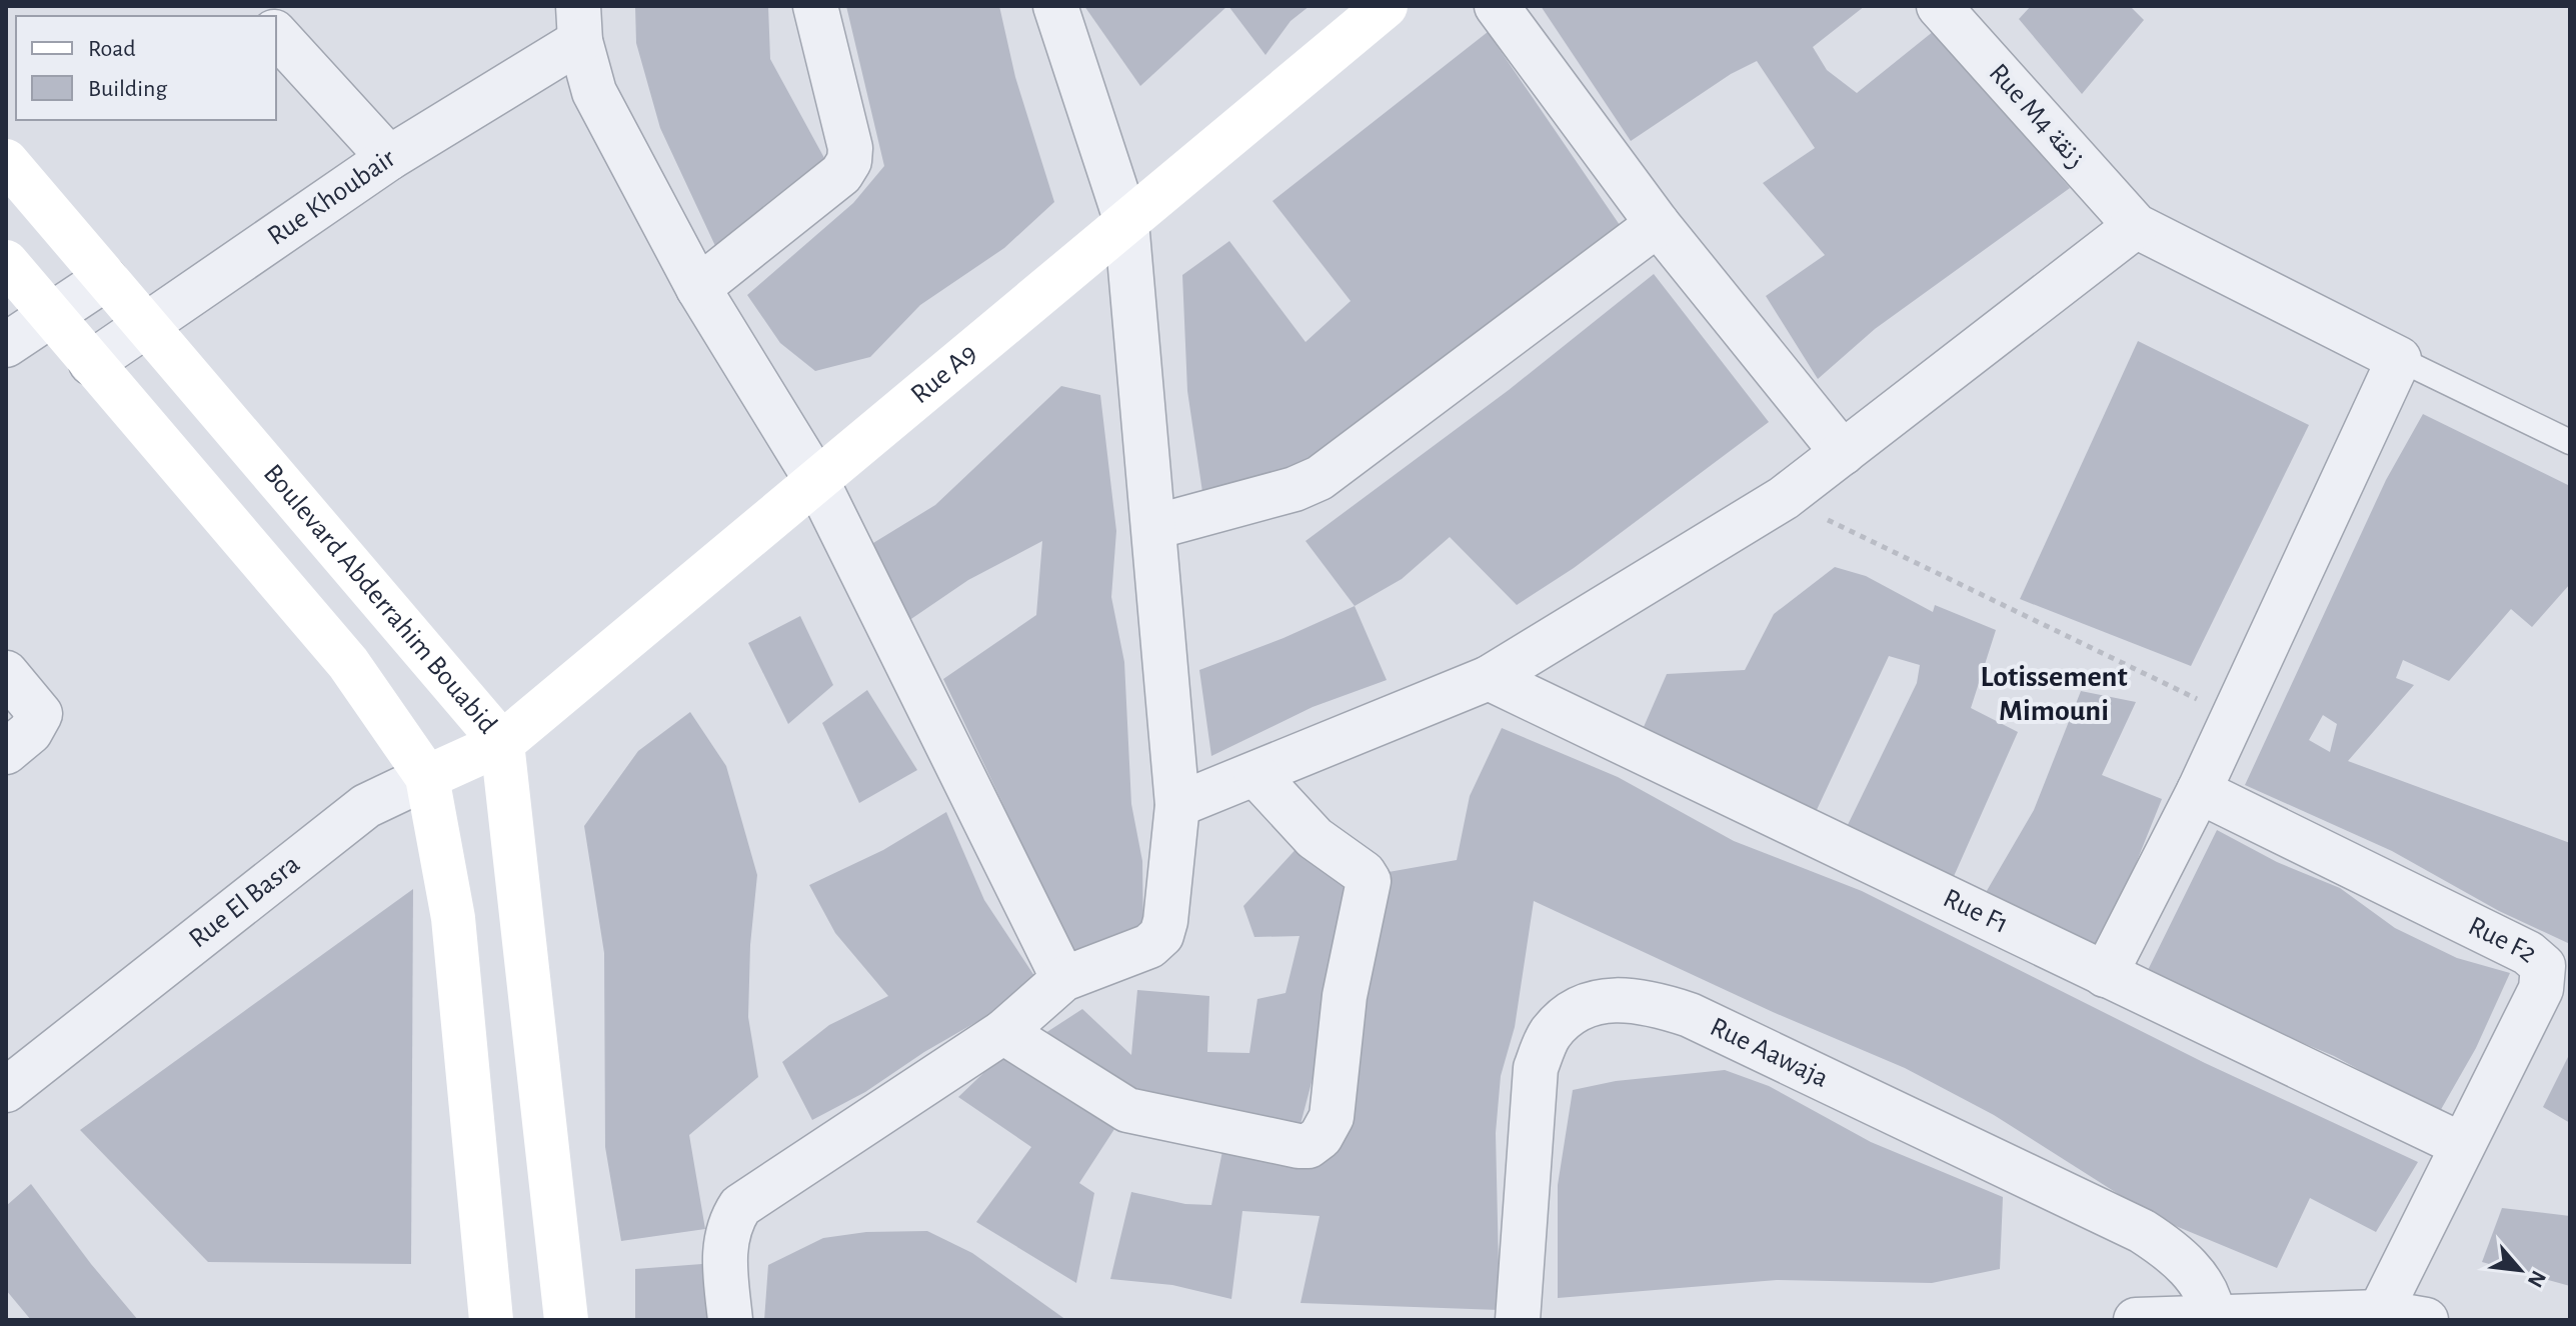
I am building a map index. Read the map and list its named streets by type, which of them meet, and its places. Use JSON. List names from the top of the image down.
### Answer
{
  "streets": {
    "main road": ["Rue A9", "Boulevard Abderrahim Bouabid", "Rue El Basra"],
    "street": [
      "Rue M4 زنقة",
      "Rue Khoubair",
      "Rue F1",
      "Rue F2",
      "Rue Aawaja"
    ]
  },
  "crossings": [
    ["Rue Khoubair", "Boulevard Abderrahim Bouabid"],
    ["Rue A9", "Boulevard Abderrahim Bouabid"],
    ["Rue A9", "Rue El Basra"],
    ["Boulevard Abderrahim Bouabid", "Rue El Basra"],
    ["Rue F1", "Rue F2"]
  ],
  "districts": ["Lotissement Mimouni"],
  "legend": ["Road", "Building"],
  "north": "bottom right"
}
